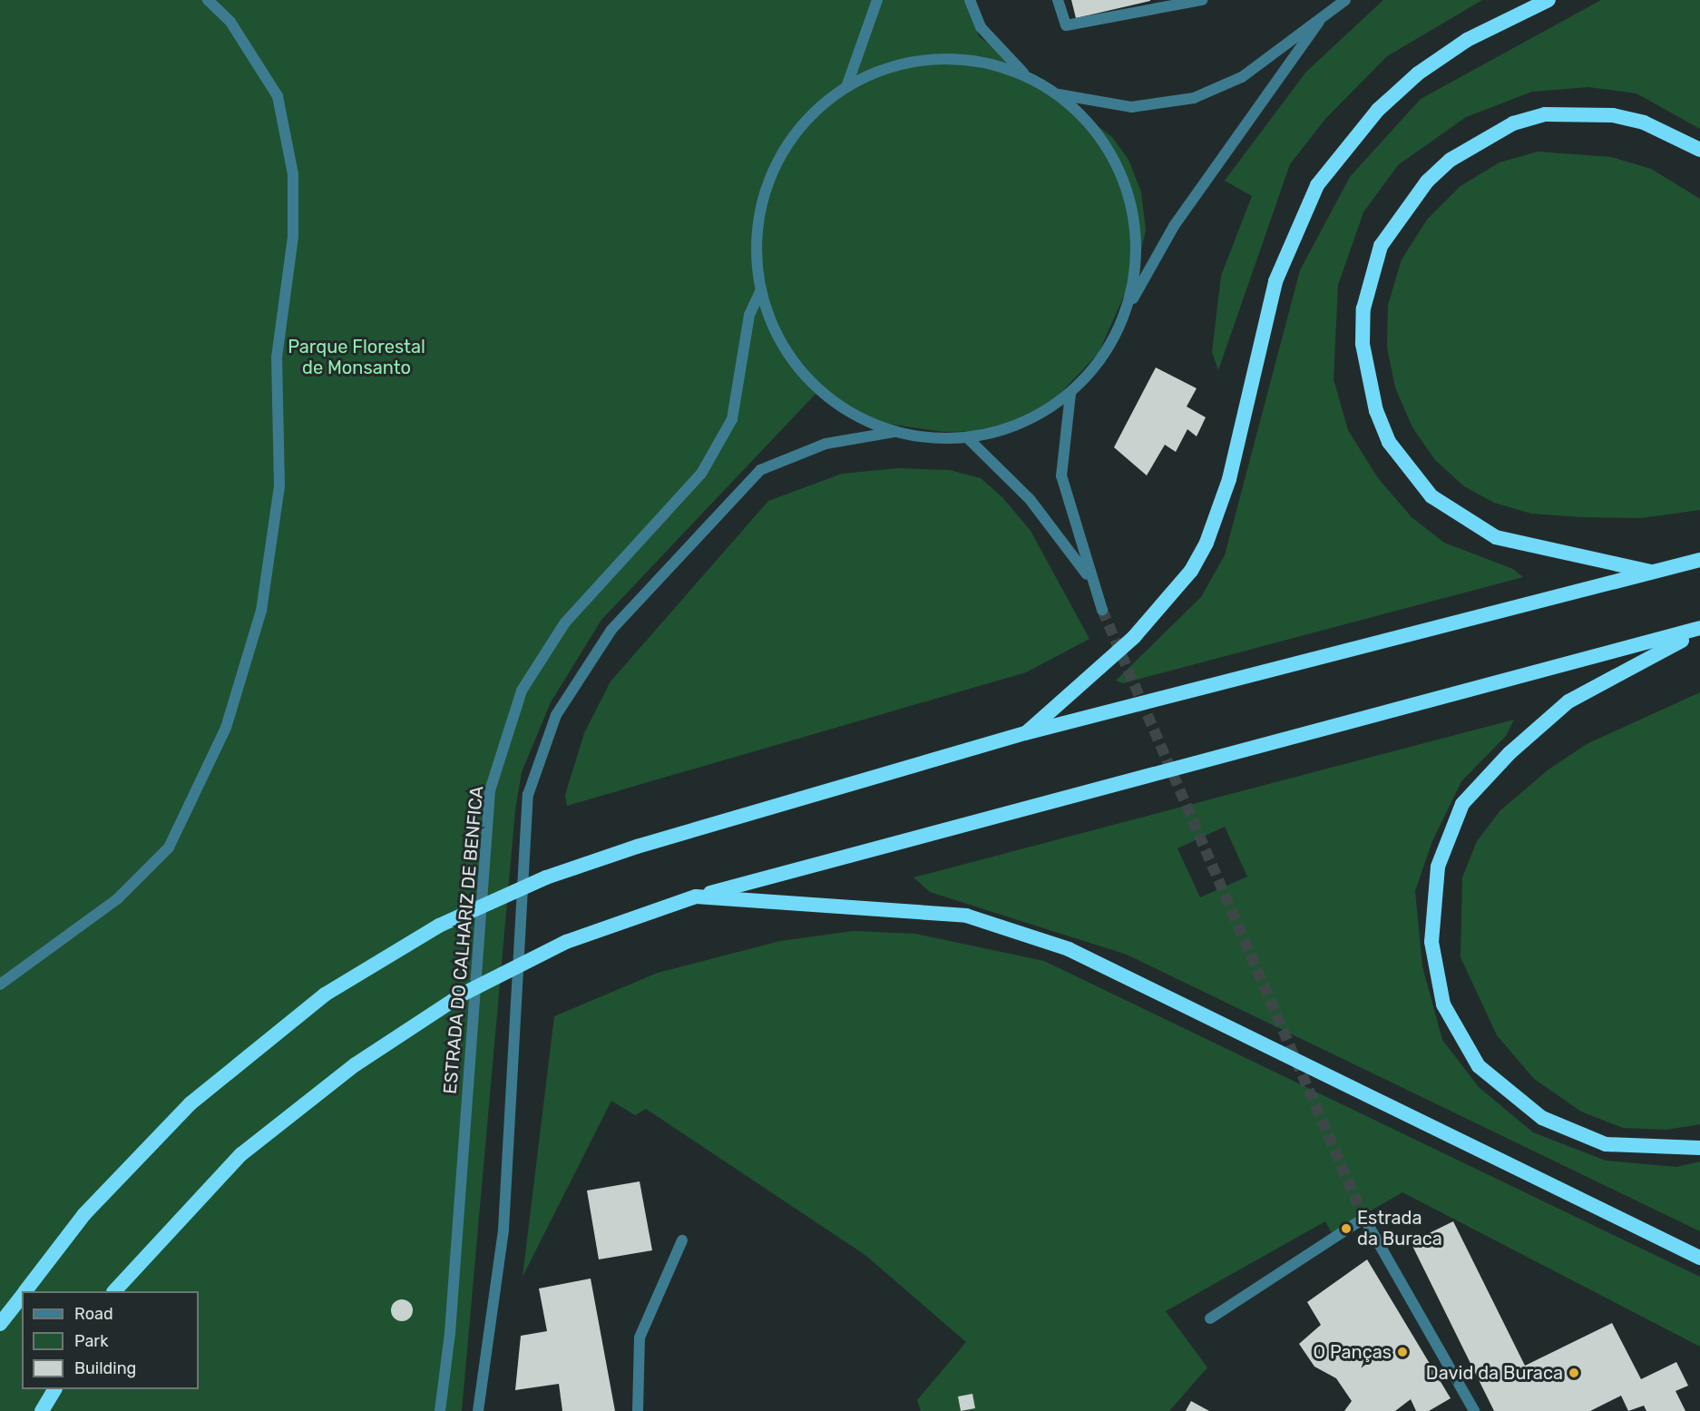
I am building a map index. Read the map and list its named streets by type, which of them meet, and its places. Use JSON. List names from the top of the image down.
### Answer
{
  "streets": {
    "street": ["ESTRADA DO CALHARIZ DE BENFICA"]
  },
  "parks": ["Parque Florestal de Monsanto"],
  "places": ["Estrada da Buraca", "O Panças", "David da Buraca"],
  "legend": ["Road", "Park", "Building"]
}
